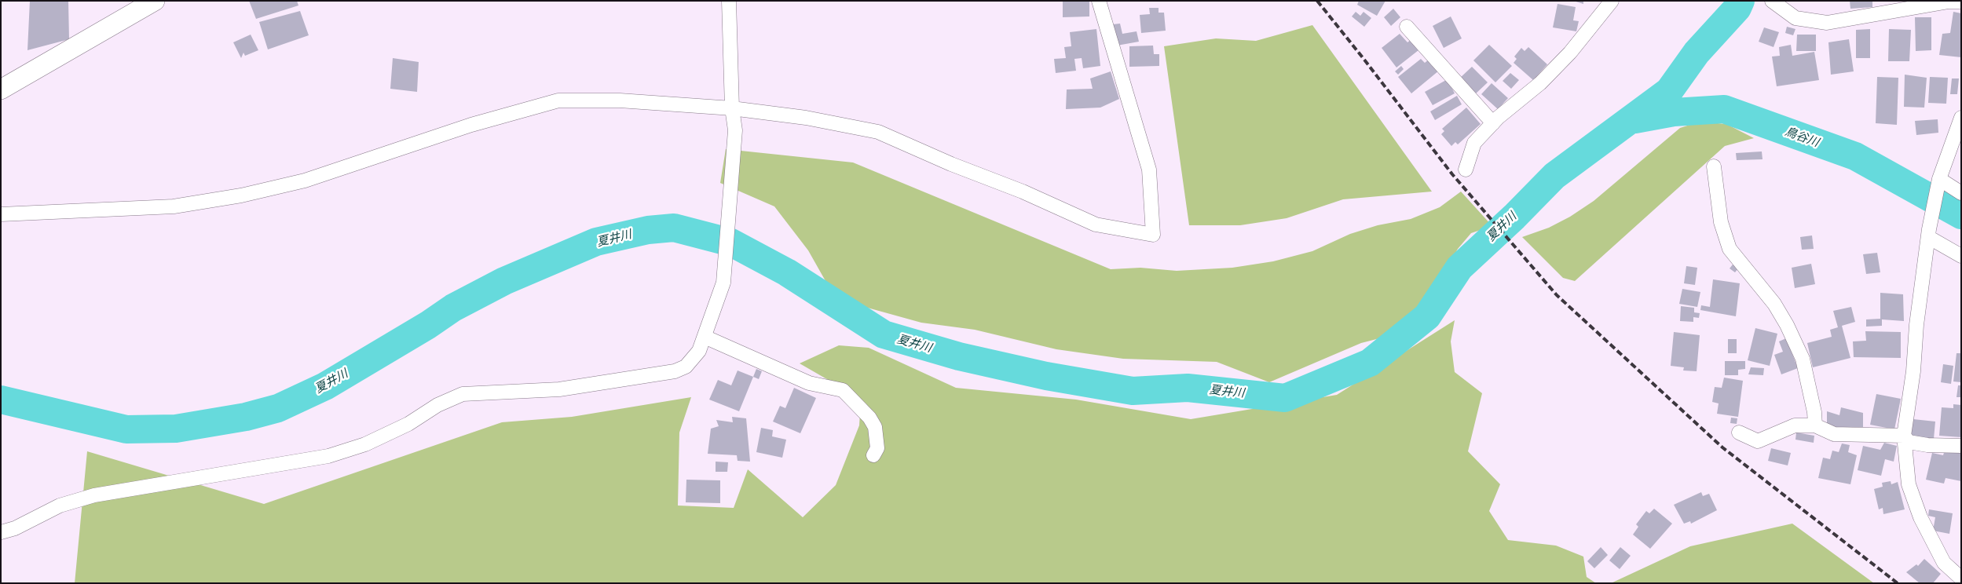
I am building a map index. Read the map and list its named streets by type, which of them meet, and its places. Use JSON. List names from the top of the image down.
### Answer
{
  "water": ["鳥谷川", "夏井川"]
}
